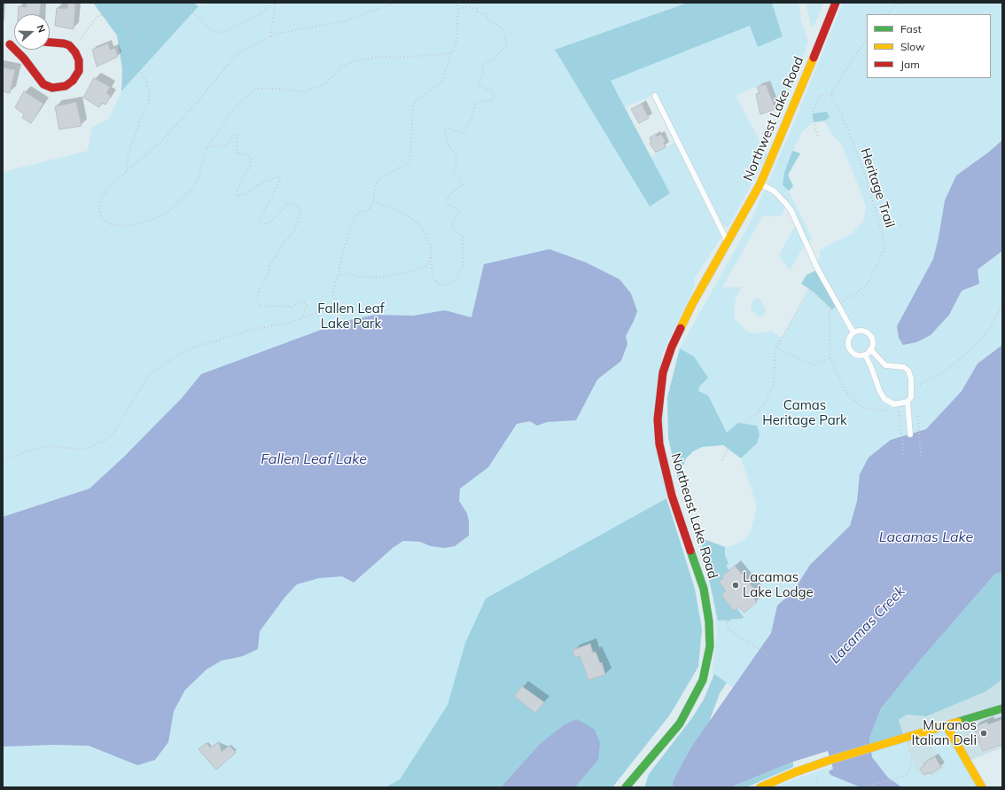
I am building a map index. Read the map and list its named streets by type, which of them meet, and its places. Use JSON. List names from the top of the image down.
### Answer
{
  "streets": {
    "main road": ["Northwest Lake Road", "Northeast Lake Road"],
    "path": ["Heritage Trail"]
  },
  "crossings": [
    ["Northwest Lake Road", "Northeast Lake Road"]
  ],
  "water": ["Fallen Leaf Lake", "Lacamas Lake", "Lacamas Creek"],
  "parks": ["Fallen Leaf Lake Park", "Camas Heritage Park"],
  "places": ["Lacamas Lake Lodge", "Muranos Italian Deli"],
  "legend": ["Fast", "Slow", "Jam"],
  "north": "right"
}
